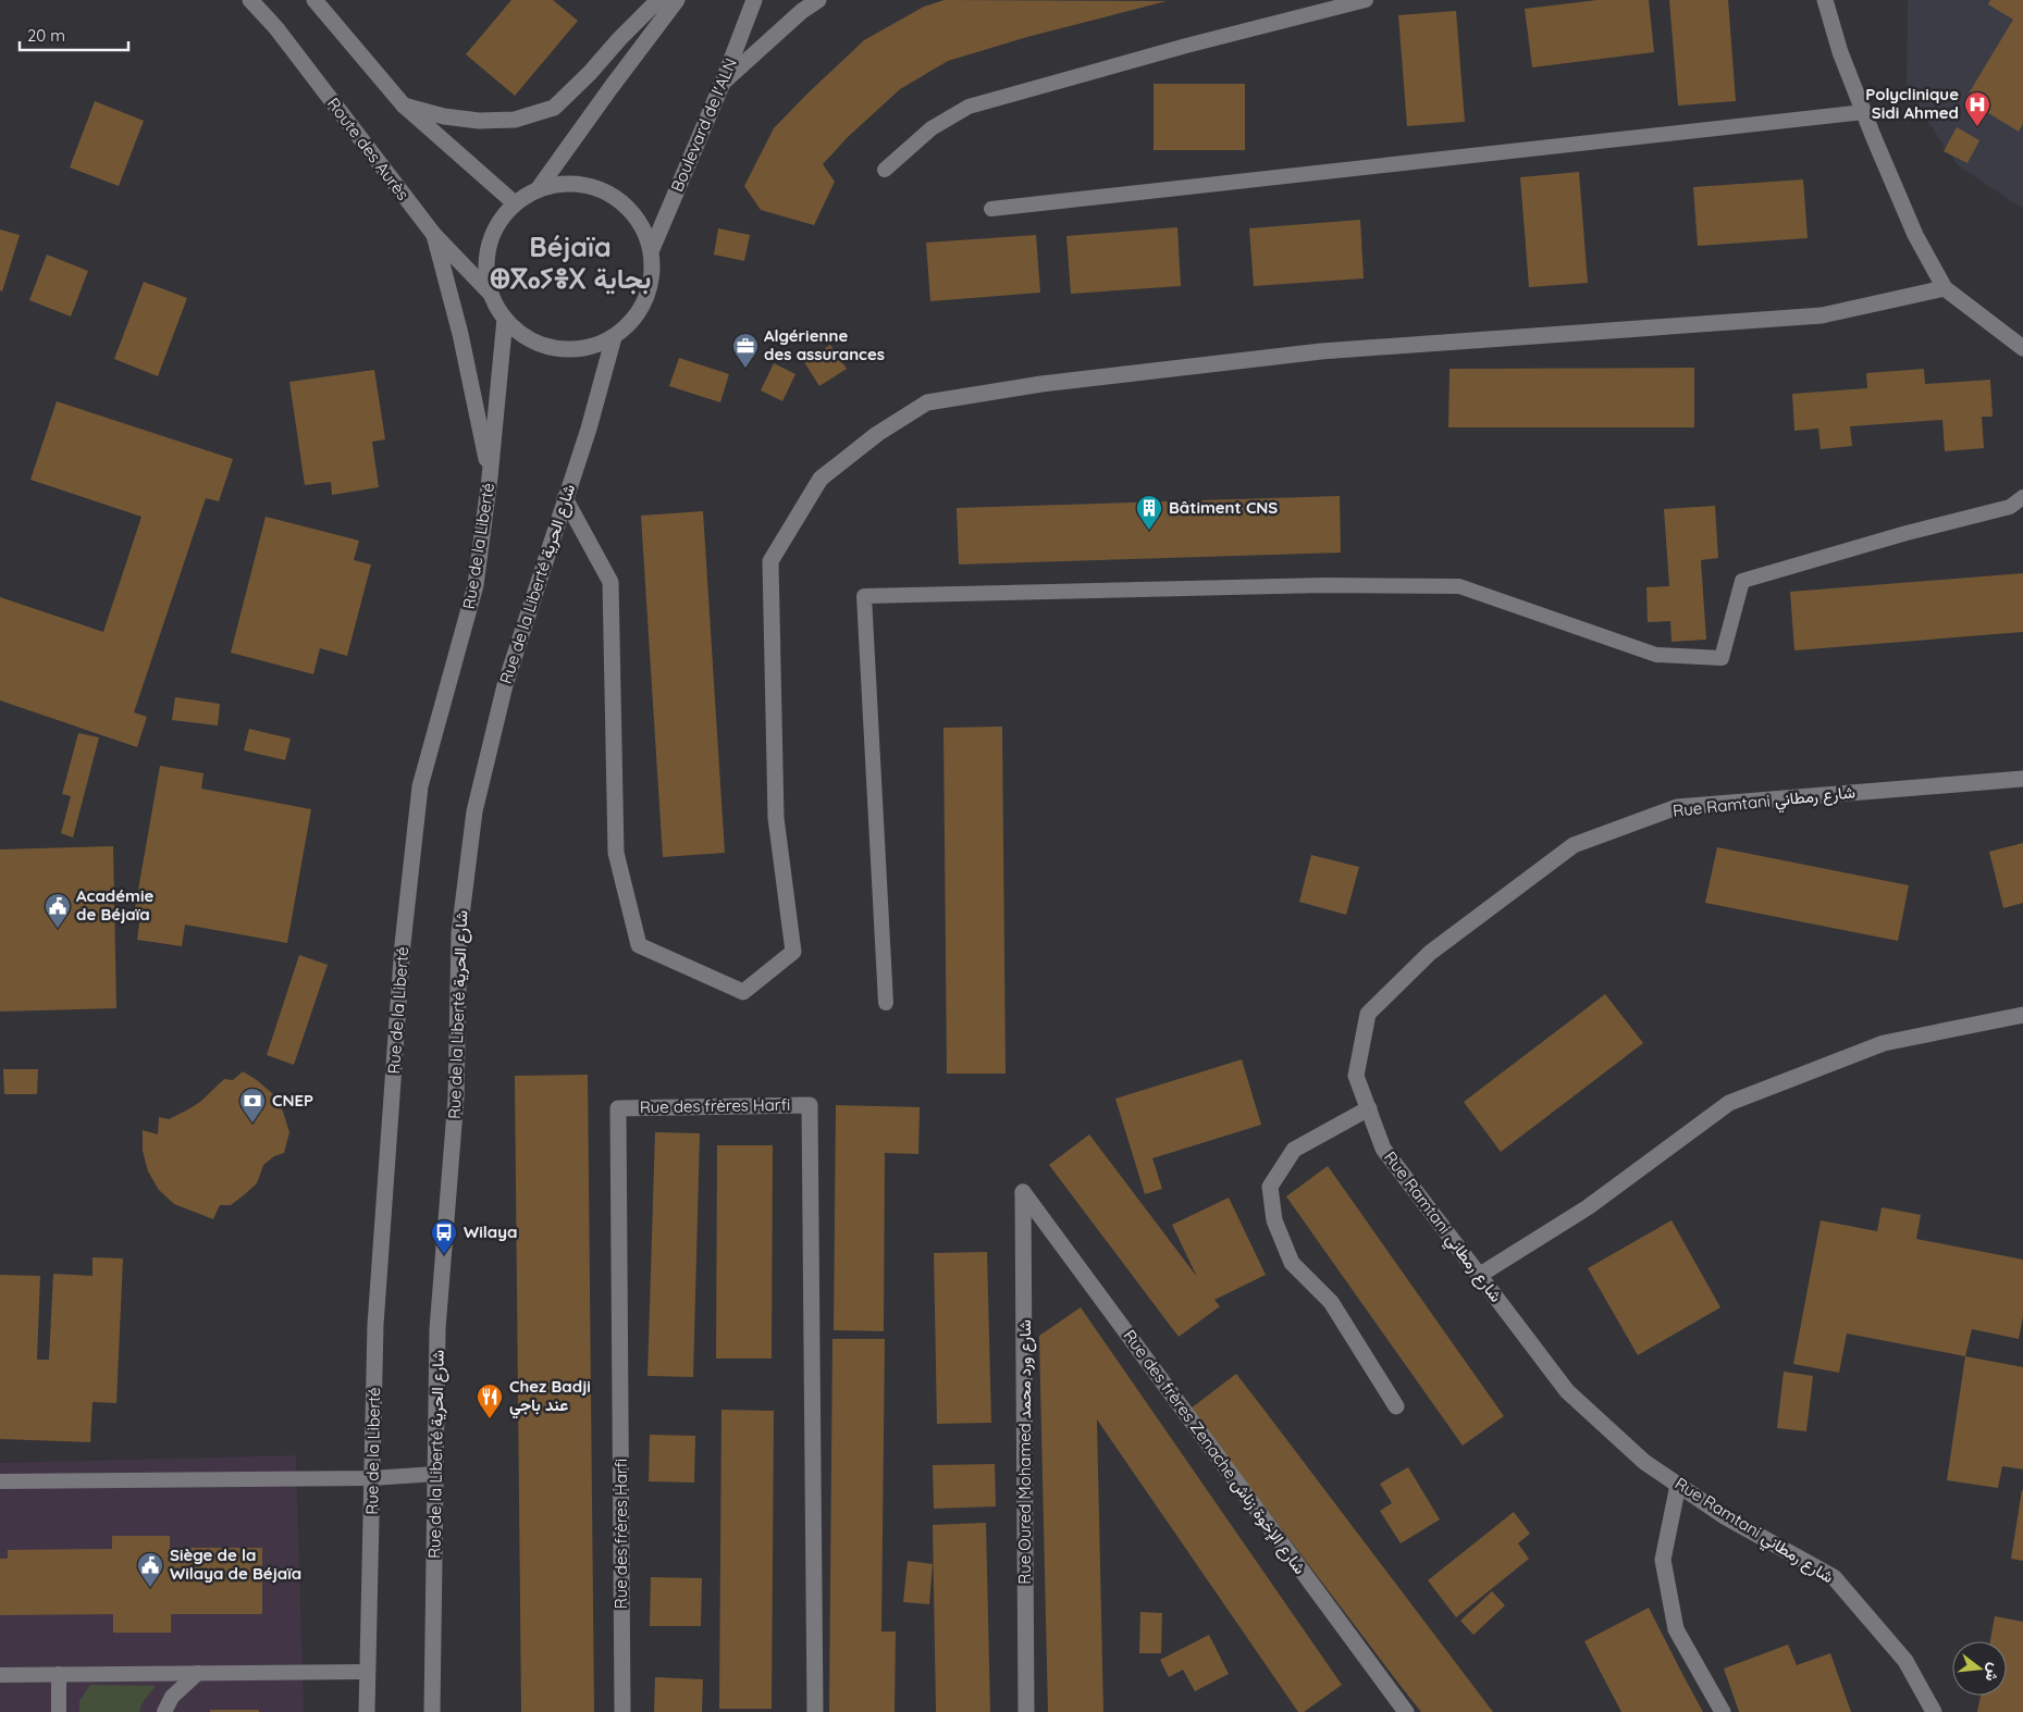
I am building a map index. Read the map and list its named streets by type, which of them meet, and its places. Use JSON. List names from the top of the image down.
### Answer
{
  "streets": {
    "street": [
      "Boulevard de l'ALN",
      "Route des Aurès",
      "Rue de la Liberté",
      "Rue de la Liberté شارع الحرية",
      "Rue Ramtani شارع رمطاني",
      "Rue des frères Harfi",
      "Rue Oured Mohamed شارع ورد محمد",
      "Rue des frères Zenache شارع الإخوة زناش"
    ]
  },
  "crossings": [
    ["Boulevard de l'ALN", "Route des Aurès"],
    ["Boulevard de l'ALN", "Rue de la Liberté"],
    ["Boulevard de l'ALN", "Rue de la Liberté شارع الحرية"],
    ["Route des Aurès", "Rue de la Liberté"],
    ["Route des Aurès", "Rue de la Liberté شارع الحرية"],
    ["Rue de la Liberté", "Rue de la Liberté شارع الحرية"],
    ["Rue Oured Mohamed شارع ورد محمد", "Rue des frères Zenache شارع الإخوة زناش"]
  ],
  "districts": ["Béjaïa ⴲⴳⴰⵢⴻⵝ بجاية"],
  "places": {
    "hospital": ["Polyclinique Sidi Ahmed"],
    "office": ["Algérienne des assurances"],
    "building": ["Bâtiment CNS"],
    "public building": ["Académie de Béjaïa", "Siège de la Wilaya de Béjaïa"],
    "bank": ["CNEP"],
    "bus stop": ["Wilaya"],
    "restaurant": ["Chez Badji عند باجي"]
  },
  "scale_bar": "20 m",
  "north": "right"
}
